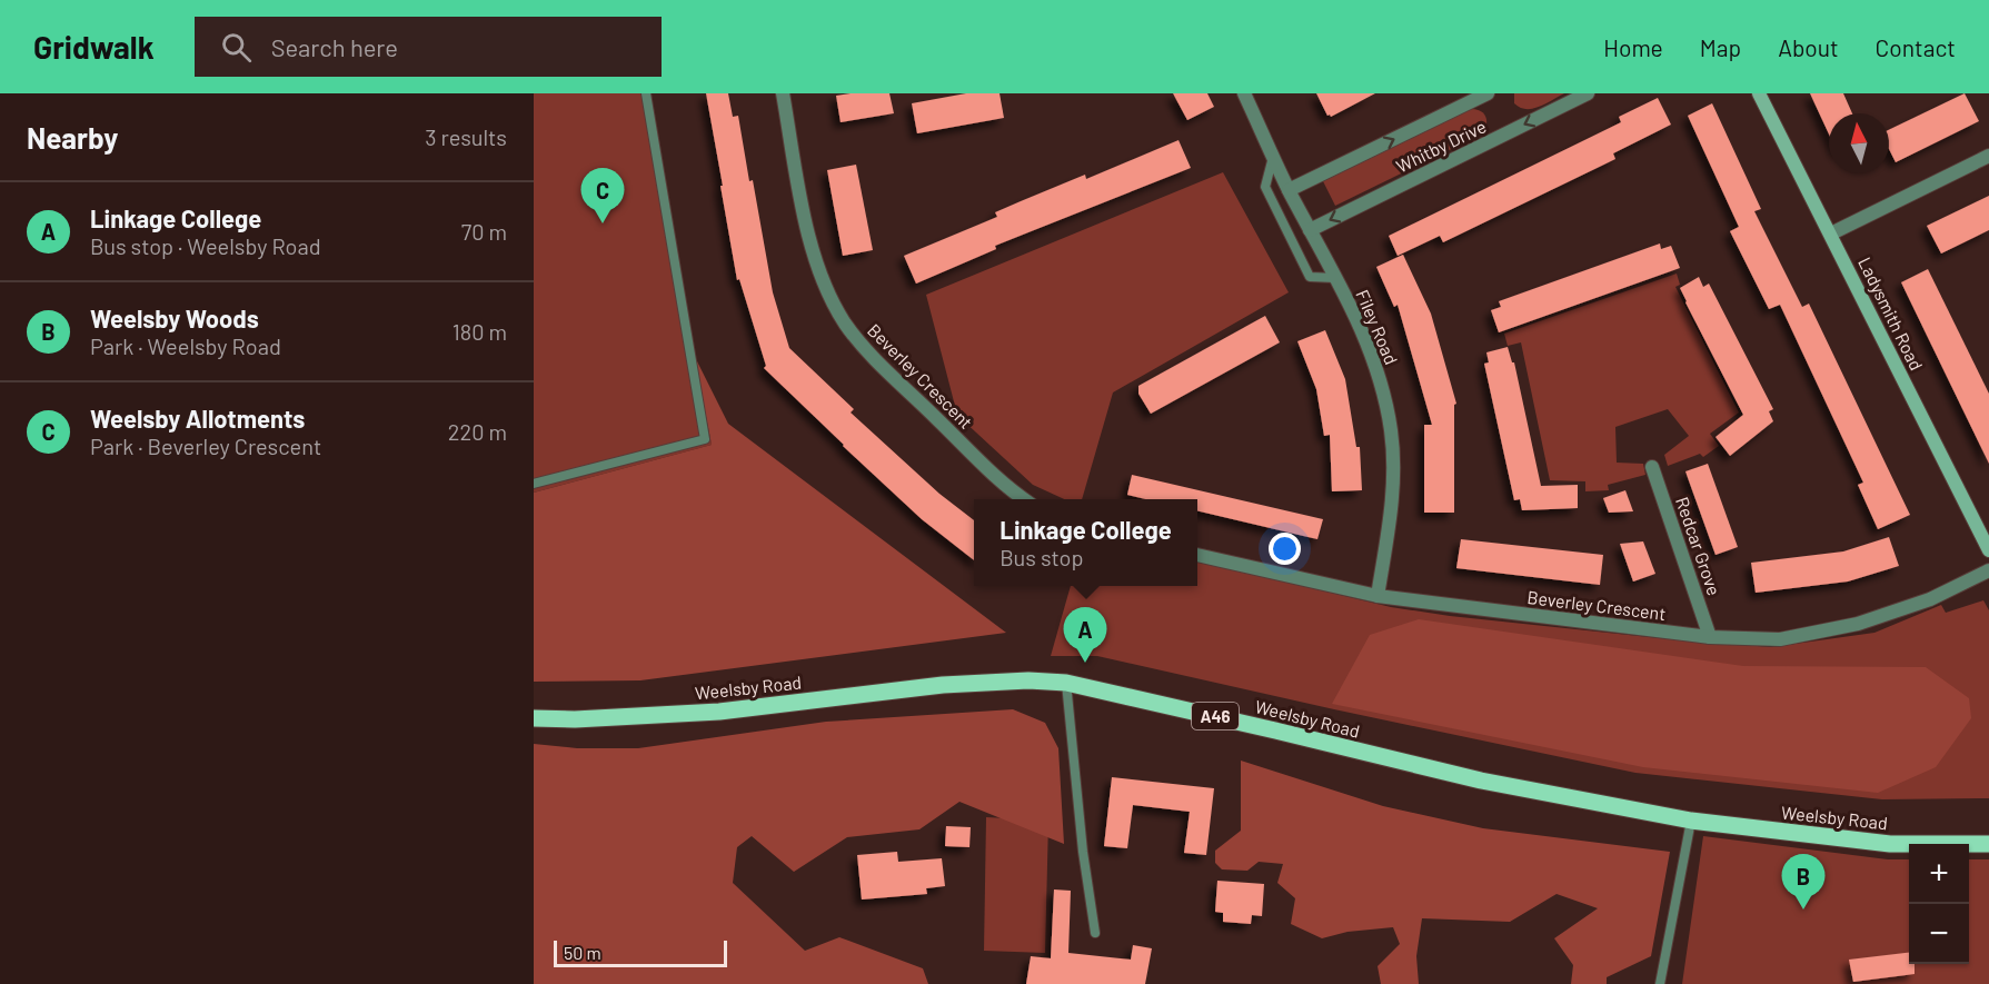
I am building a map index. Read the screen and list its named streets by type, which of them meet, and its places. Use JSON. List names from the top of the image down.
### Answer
{
  "streets": {
    "main road": ["Weelsby Road", "A46"],
    "street": [
      "Whitby Drive",
      "Ladysmith Road",
      "Filey Road",
      "Beverley Crescent",
      "Redcar Grove"
    ]
  },
  "crossings": [
    ["Whitby Drive", "Filey Road"],
    ["Filey Road", "Beverley Crescent"],
    ["Beverley Crescent", "Redcar Grove"]
  ],
  "scale_bar": "50 m",
  "north": "top",
  "page": {
    "header": "Gridwalk",
    "search": "Search here",
    "nav": [
      "Home",
      "Map",
      "About",
      "Contact"
    ],
    "heading": ["Nearby", "3 results"],
    "pins": ["C", "A", "B"],
    "list": [
      {
        "mark": "A",
        "name": "Linkage College",
        "note": "Bus stop · Weelsby Road",
        "value": "70 m"
      },
      {
        "mark": "B",
        "name": "Weelsby Woods",
        "note": "Park · Weelsby Road",
        "value": "180 m"
      },
      {
        "mark": "C",
        "name": "Weelsby Allotments",
        "note": "Park · Beverley Crescent",
        "value": "220 m"
      }
    ],
    "popup": ["Linkage College", "Bus stop"],
    "map_buttons": ["+", "−"],
    "scale": "50 m"
  }
}
